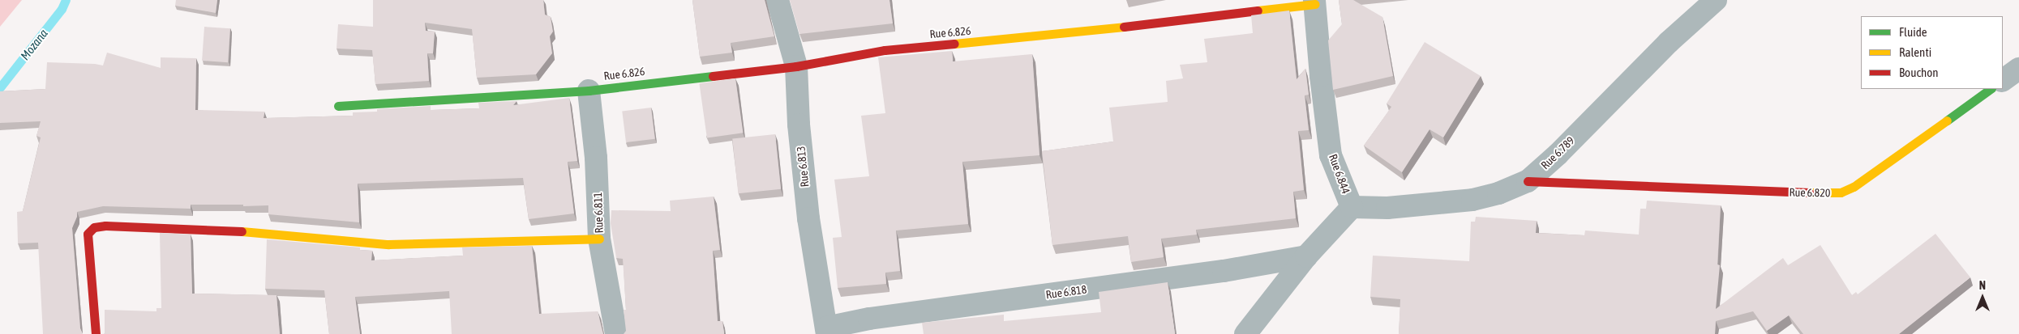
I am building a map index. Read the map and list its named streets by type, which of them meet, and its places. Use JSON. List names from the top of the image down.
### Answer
{
  "streets": {
    "street": [
      "Rue 6.826",
      "Rue 6.789",
      "Rue 6.813",
      "Rue 6.844",
      "Rue 6.820",
      "Rue 6.811",
      "Rue 6.818"
    ]
  },
  "crossings": [
    ["Rue 6.826", "Rue 6.813"],
    ["Rue 6.826", "Rue 6.844"],
    ["Rue 6.826", "Rue 6.811"],
    ["Rue 6.789", "Rue 6.844"],
    ["Rue 6.789", "Rue 6.820"],
    ["Rue 6.813", "Rue 6.818"],
    ["Rue 6.844", "Rue 6.818"]
  ],
  "water": ["Mozana"],
  "legend": ["Fluide", "Ralenti", "Bouchon"],
  "north": "top"
}
